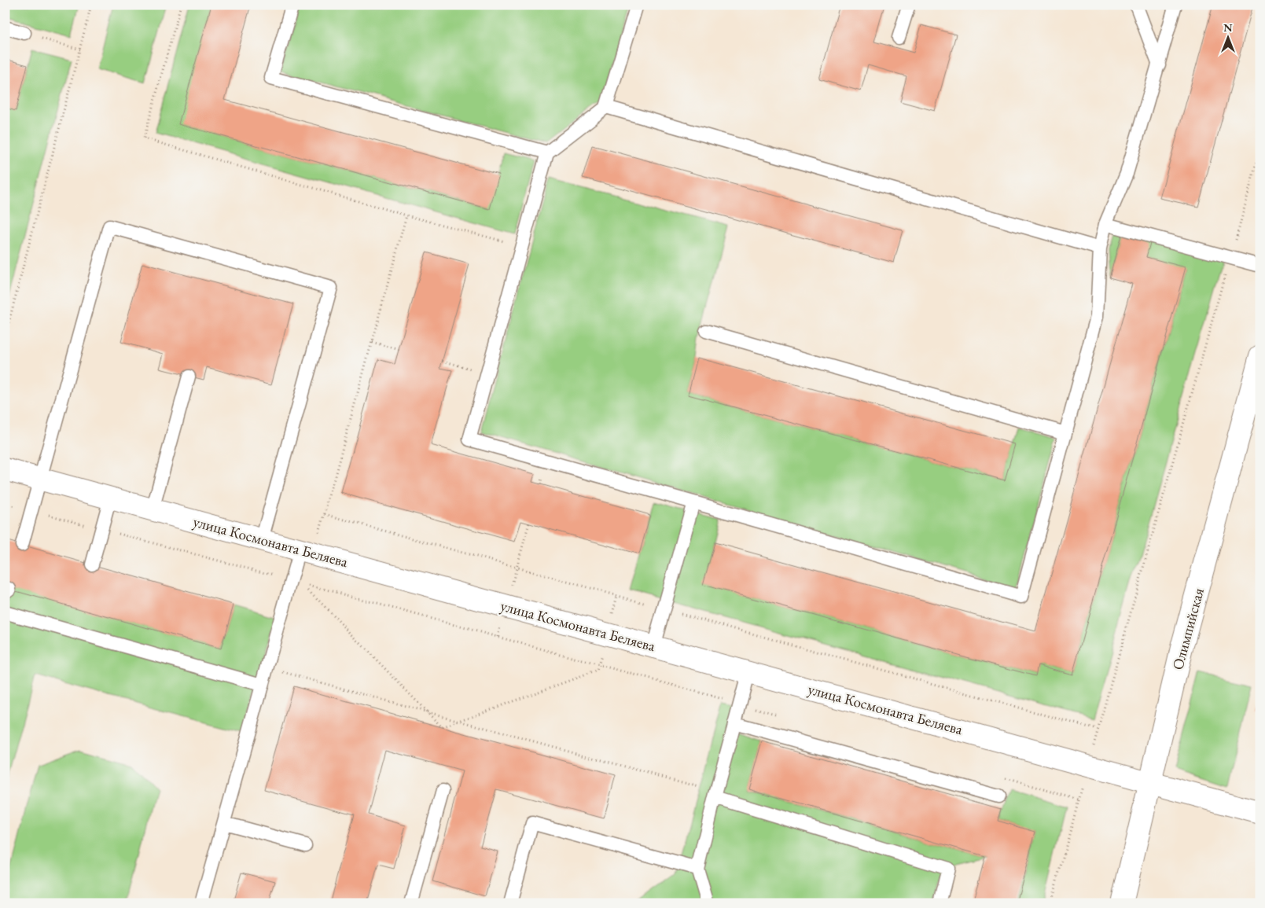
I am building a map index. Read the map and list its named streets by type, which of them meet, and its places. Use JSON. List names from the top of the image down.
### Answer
{
  "streets": {
    "street": ["улица Космонавта Беляева", "Олимпийская"]
  },
  "crossings": [
    ["улица Космонавта Беляева", "Олимпийская"]
  ],
  "north": "top"
}
